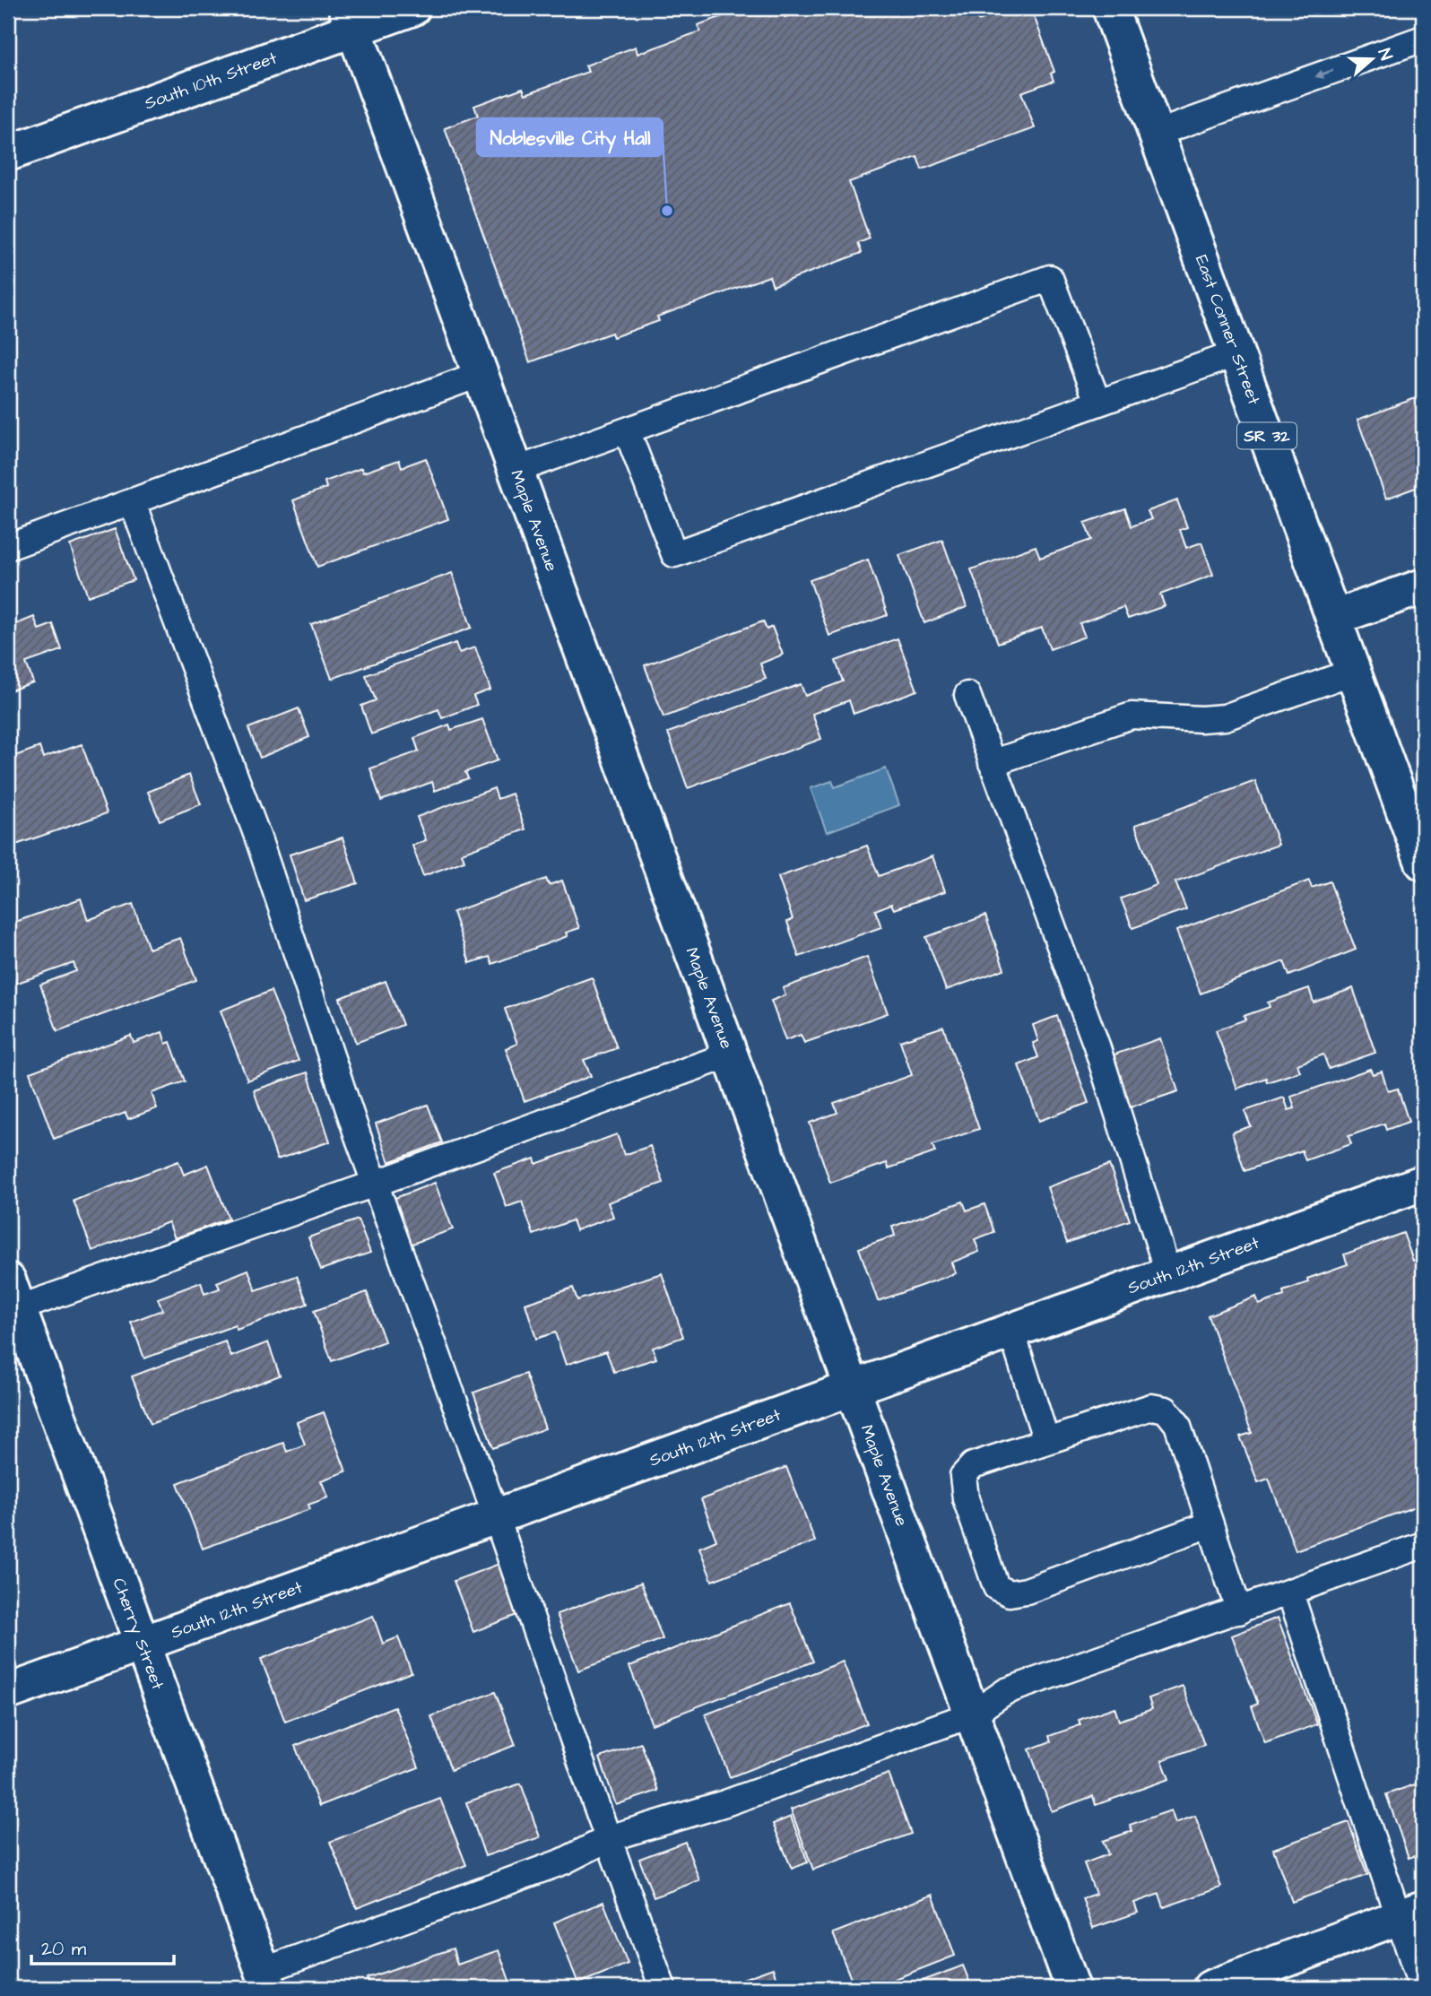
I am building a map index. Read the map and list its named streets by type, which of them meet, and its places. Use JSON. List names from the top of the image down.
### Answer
{
  "streets": {
    "street": [
      "South 10th Street",
      "East Conner Street",
      "SR 32",
      "Maple Avenue",
      "South 12th Street",
      "Cherry Street"
    ]
  },
  "crossings": [
    ["South 10th Street", "Maple Avenue"],
    ["Maple Avenue", "South 12th Street"],
    ["South 12th Street", "Cherry Street"]
  ],
  "places": ["Noblesville City Hall"],
  "scale_bar": "20 m",
  "north": "right"
}
